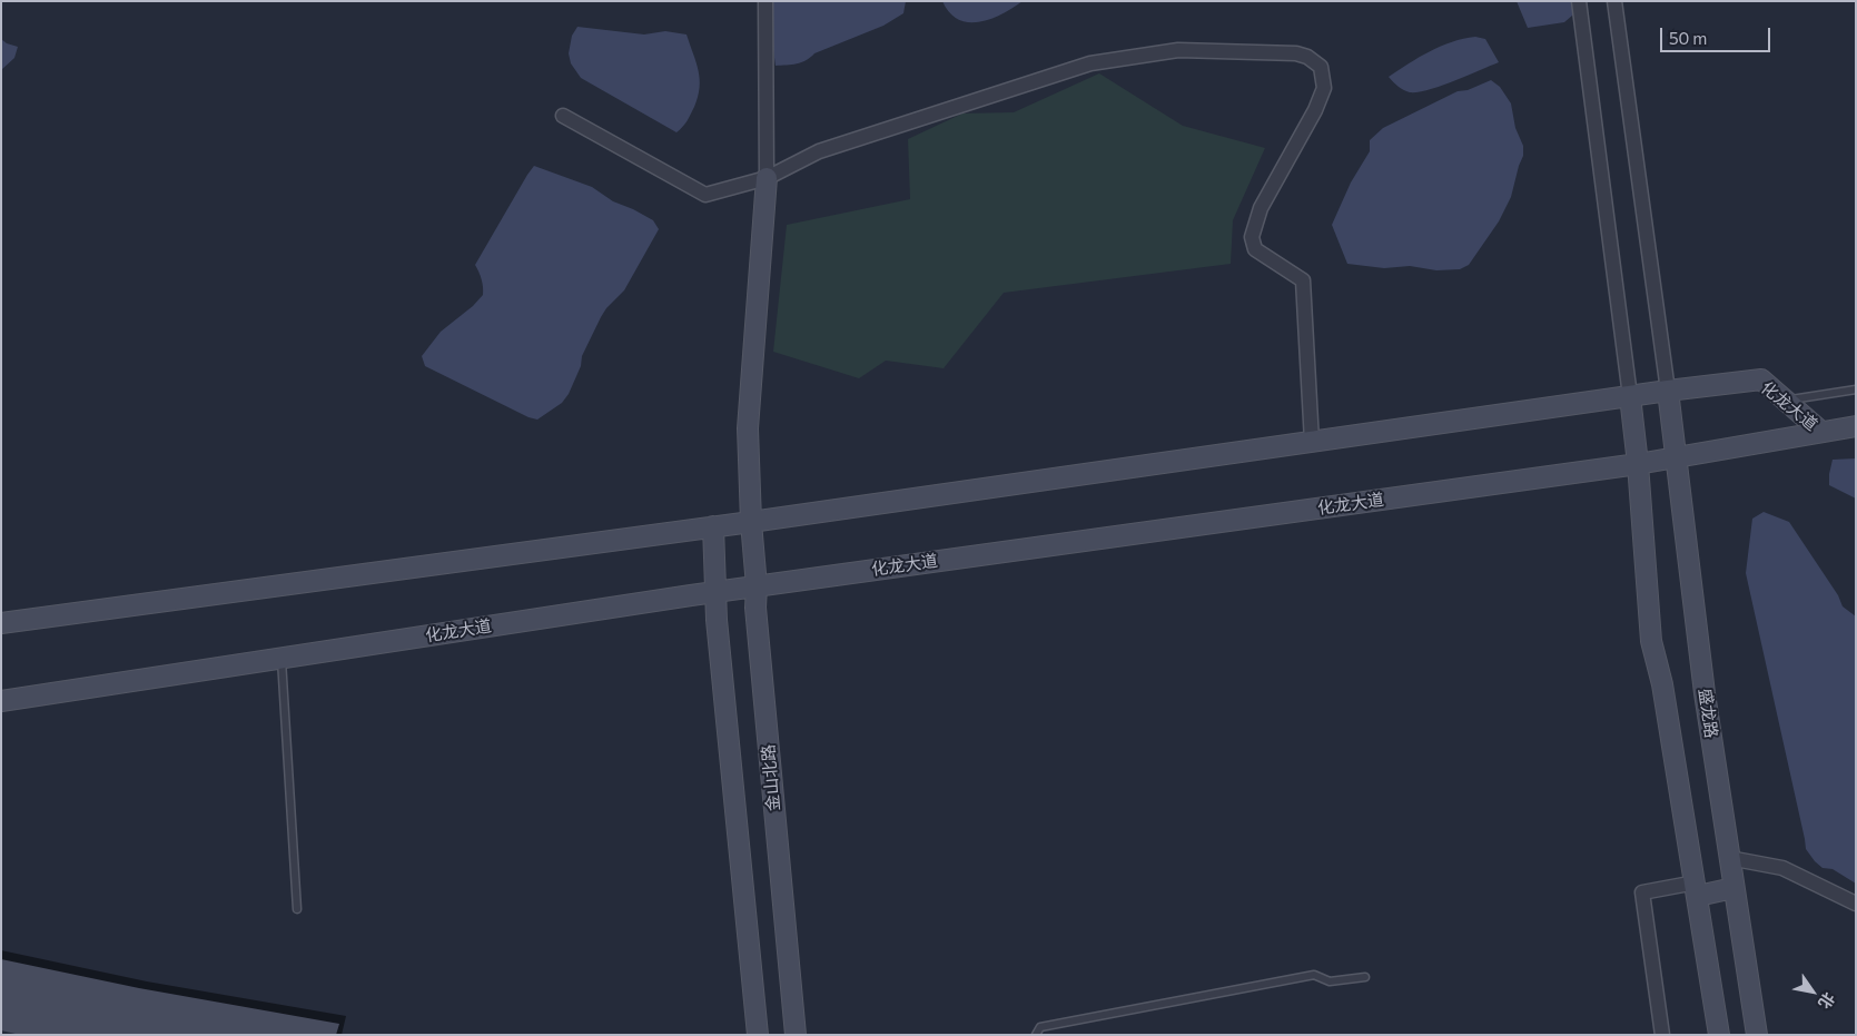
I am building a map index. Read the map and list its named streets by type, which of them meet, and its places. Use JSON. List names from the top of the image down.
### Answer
{
  "streets": {
    "main road": ["化龙大道", "盛龙路", "金山北路"]
  },
  "crossings": [
    ["化龙大道", "盛龙路"],
    ["化龙大道", "金山北路"]
  ],
  "scale_bar": "50 m",
  "north": "bottom right"
}
